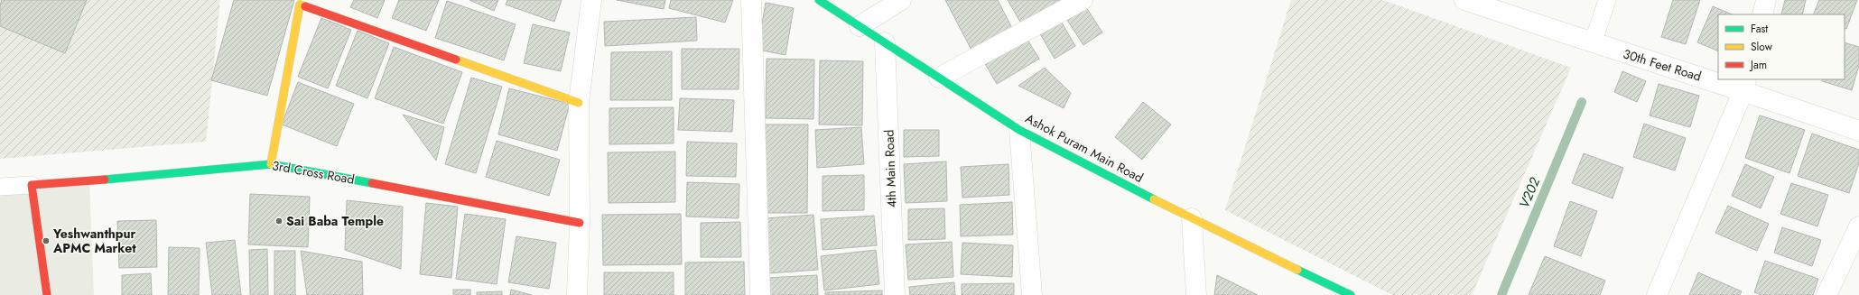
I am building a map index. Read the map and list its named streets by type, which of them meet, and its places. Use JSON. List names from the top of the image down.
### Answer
{
  "streets": {
    "street": [
      "30th Feet Road",
      "Ashok Puram Main Road",
      "4th Main Road",
      "3rd Cross Road"
    ]
  },
  "crossings": [
    ["Ashok Puram Main Road", "4th Main Road"]
  ],
  "water": ["V202"],
  "places": ["Sai Baba Temple", "Yeshwanthpur APMC Market"],
  "legend": ["Fast", "Slow", "Jam"]
}
